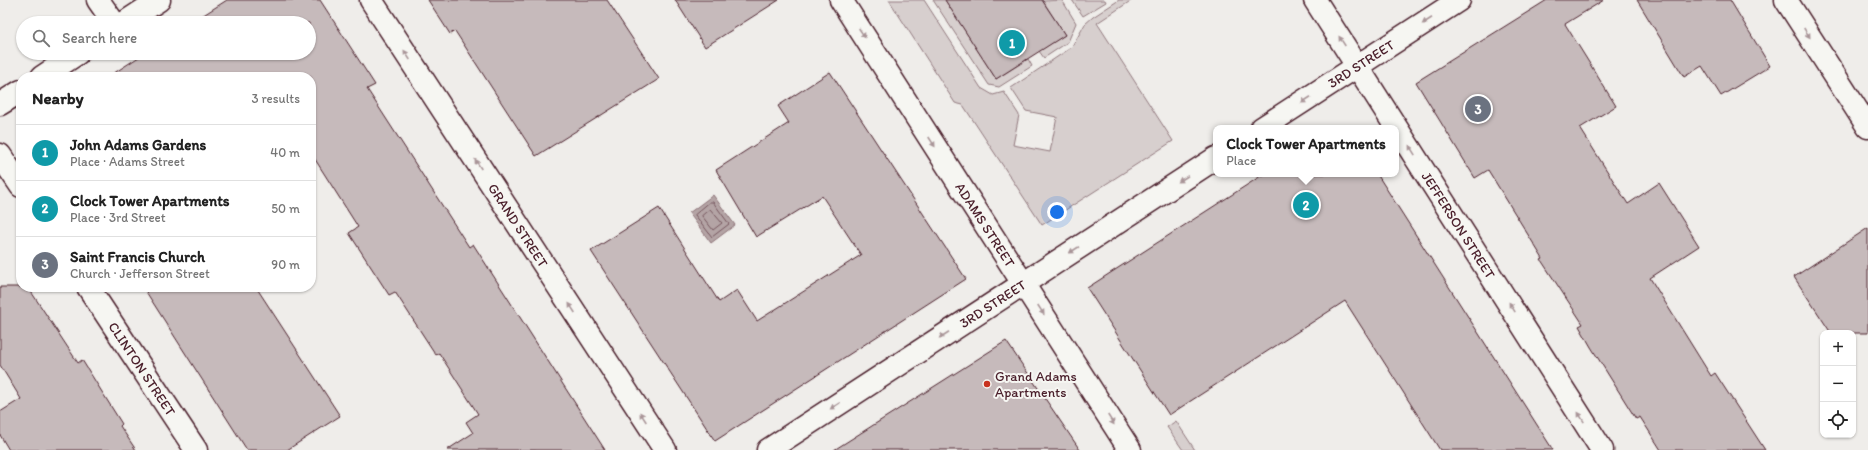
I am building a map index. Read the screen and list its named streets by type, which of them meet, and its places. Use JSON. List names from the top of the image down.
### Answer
{
  "streets": {
    "street": [
      "3RD STREET",
      "GRAND STREET",
      "ADAMS STREET",
      "JEFFERSON STREET",
      "CLINTON STREET"
    ]
  },
  "crossings": [
    ["3RD STREET", "ADAMS STREET"],
    ["3RD STREET", "JEFFERSON STREET"]
  ],
  "one_way": [
    "3RD STREET",
    "GRAND STREET",
    "ADAMS STREET",
    "JEFFERSON STREET"
  ],
  "places": ["Grand Adams Apartments"],
  "page": {
    "search": "Search here",
    "pins": ["1", "3", "2"],
    "heading": ["Nearby", "3 results"],
    "list": [
      {
        "mark": "1",
        "name": "John Adams Gardens",
        "note": "Place · Adams Street",
        "value": "40 m"
      },
      {
        "mark": "2",
        "name": "Clock Tower Apartments",
        "note": "Place · 3rd Street",
        "value": "50 m"
      },
      {
        "mark": "3",
        "name": "Saint Francis Church",
        "note": "Church · Jefferson Street",
        "value": "90 m"
      }
    ],
    "popup": ["Clock Tower Apartments", "Place"],
    "map_buttons": ["+", "−"]
  }
}
